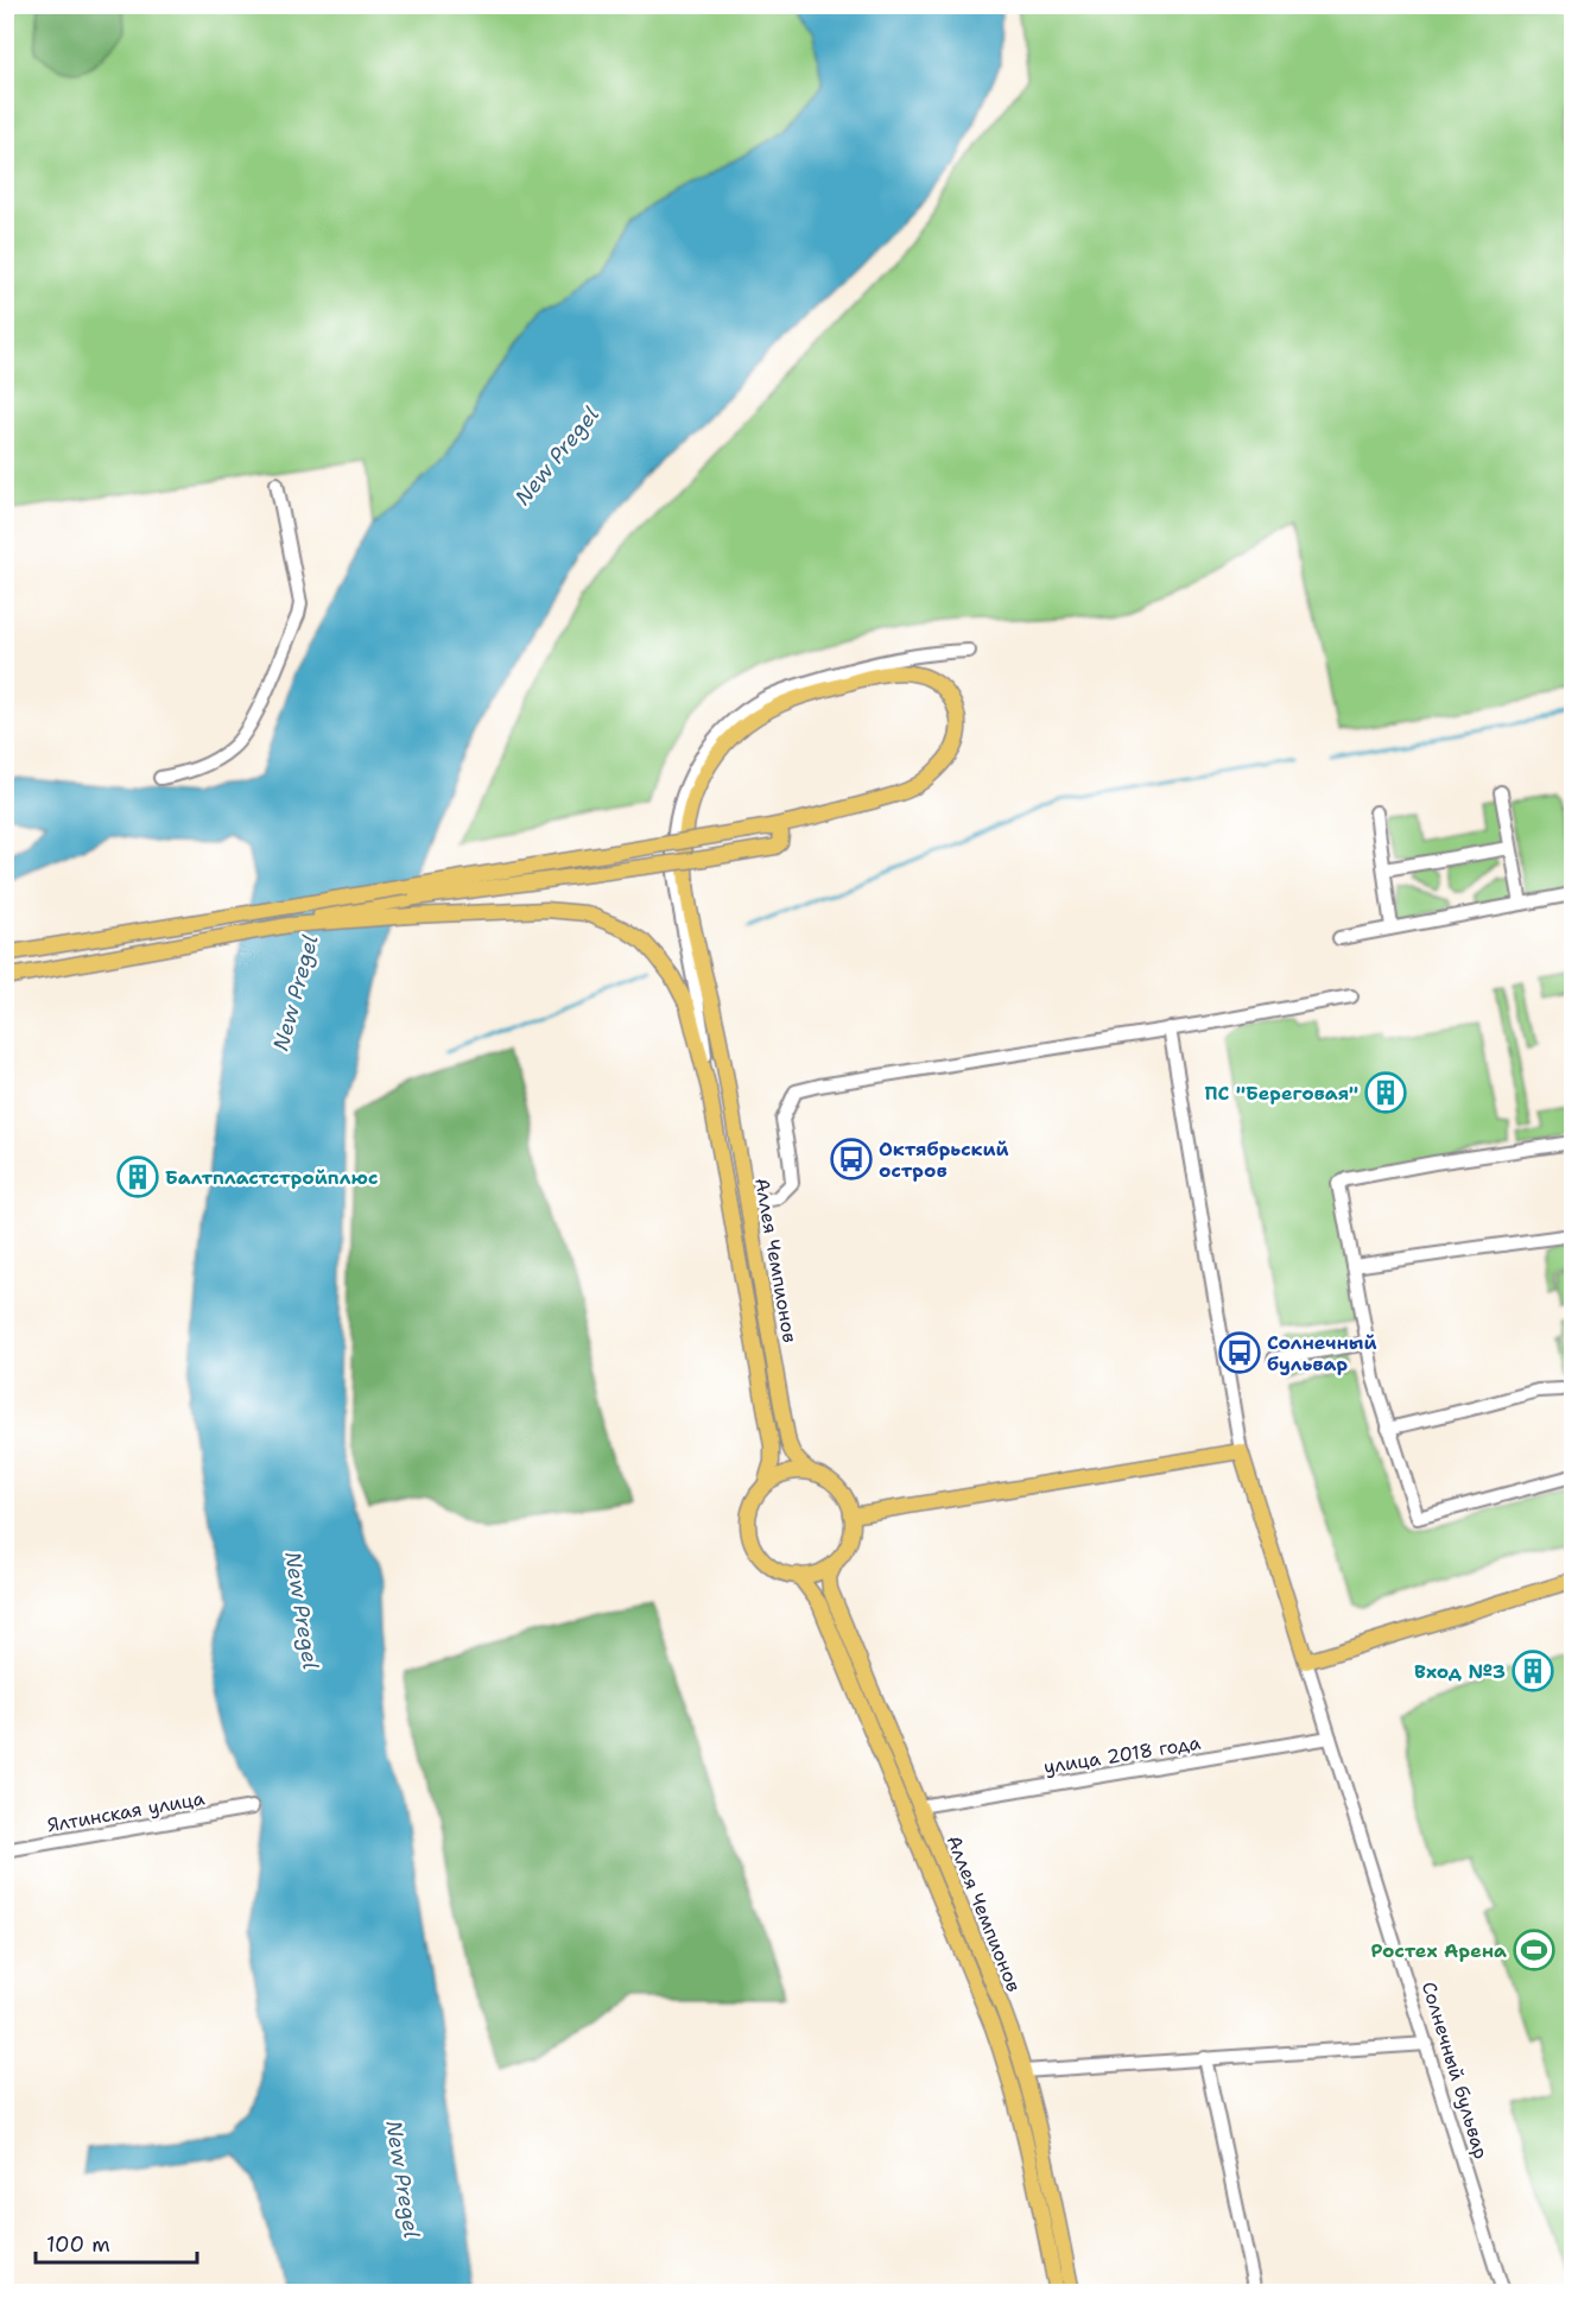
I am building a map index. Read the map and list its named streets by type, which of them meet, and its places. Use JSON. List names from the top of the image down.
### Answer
{
  "streets": {
    "main road": ["Аллея Чемпионов", "Солнечный бульвар"],
    "street": ["улица 2018 года", "Ялтинская улица"]
  },
  "crossings": [
    ["Аллея Чемпионов", "улица 2018 года"],
    ["улица 2018 года", "Солнечный бульвар"]
  ],
  "water": ["New Pregel"],
  "places": {
    "building": ["ПС \"Береговая\"", "Балтпластстройплюс", "Вход №3"],
    "bus stop": ["Октябрьский остров", "Солнечный бульвар"],
    "sports": ["Ростех Арена"]
  },
  "scale_bar": "100 m"
}
